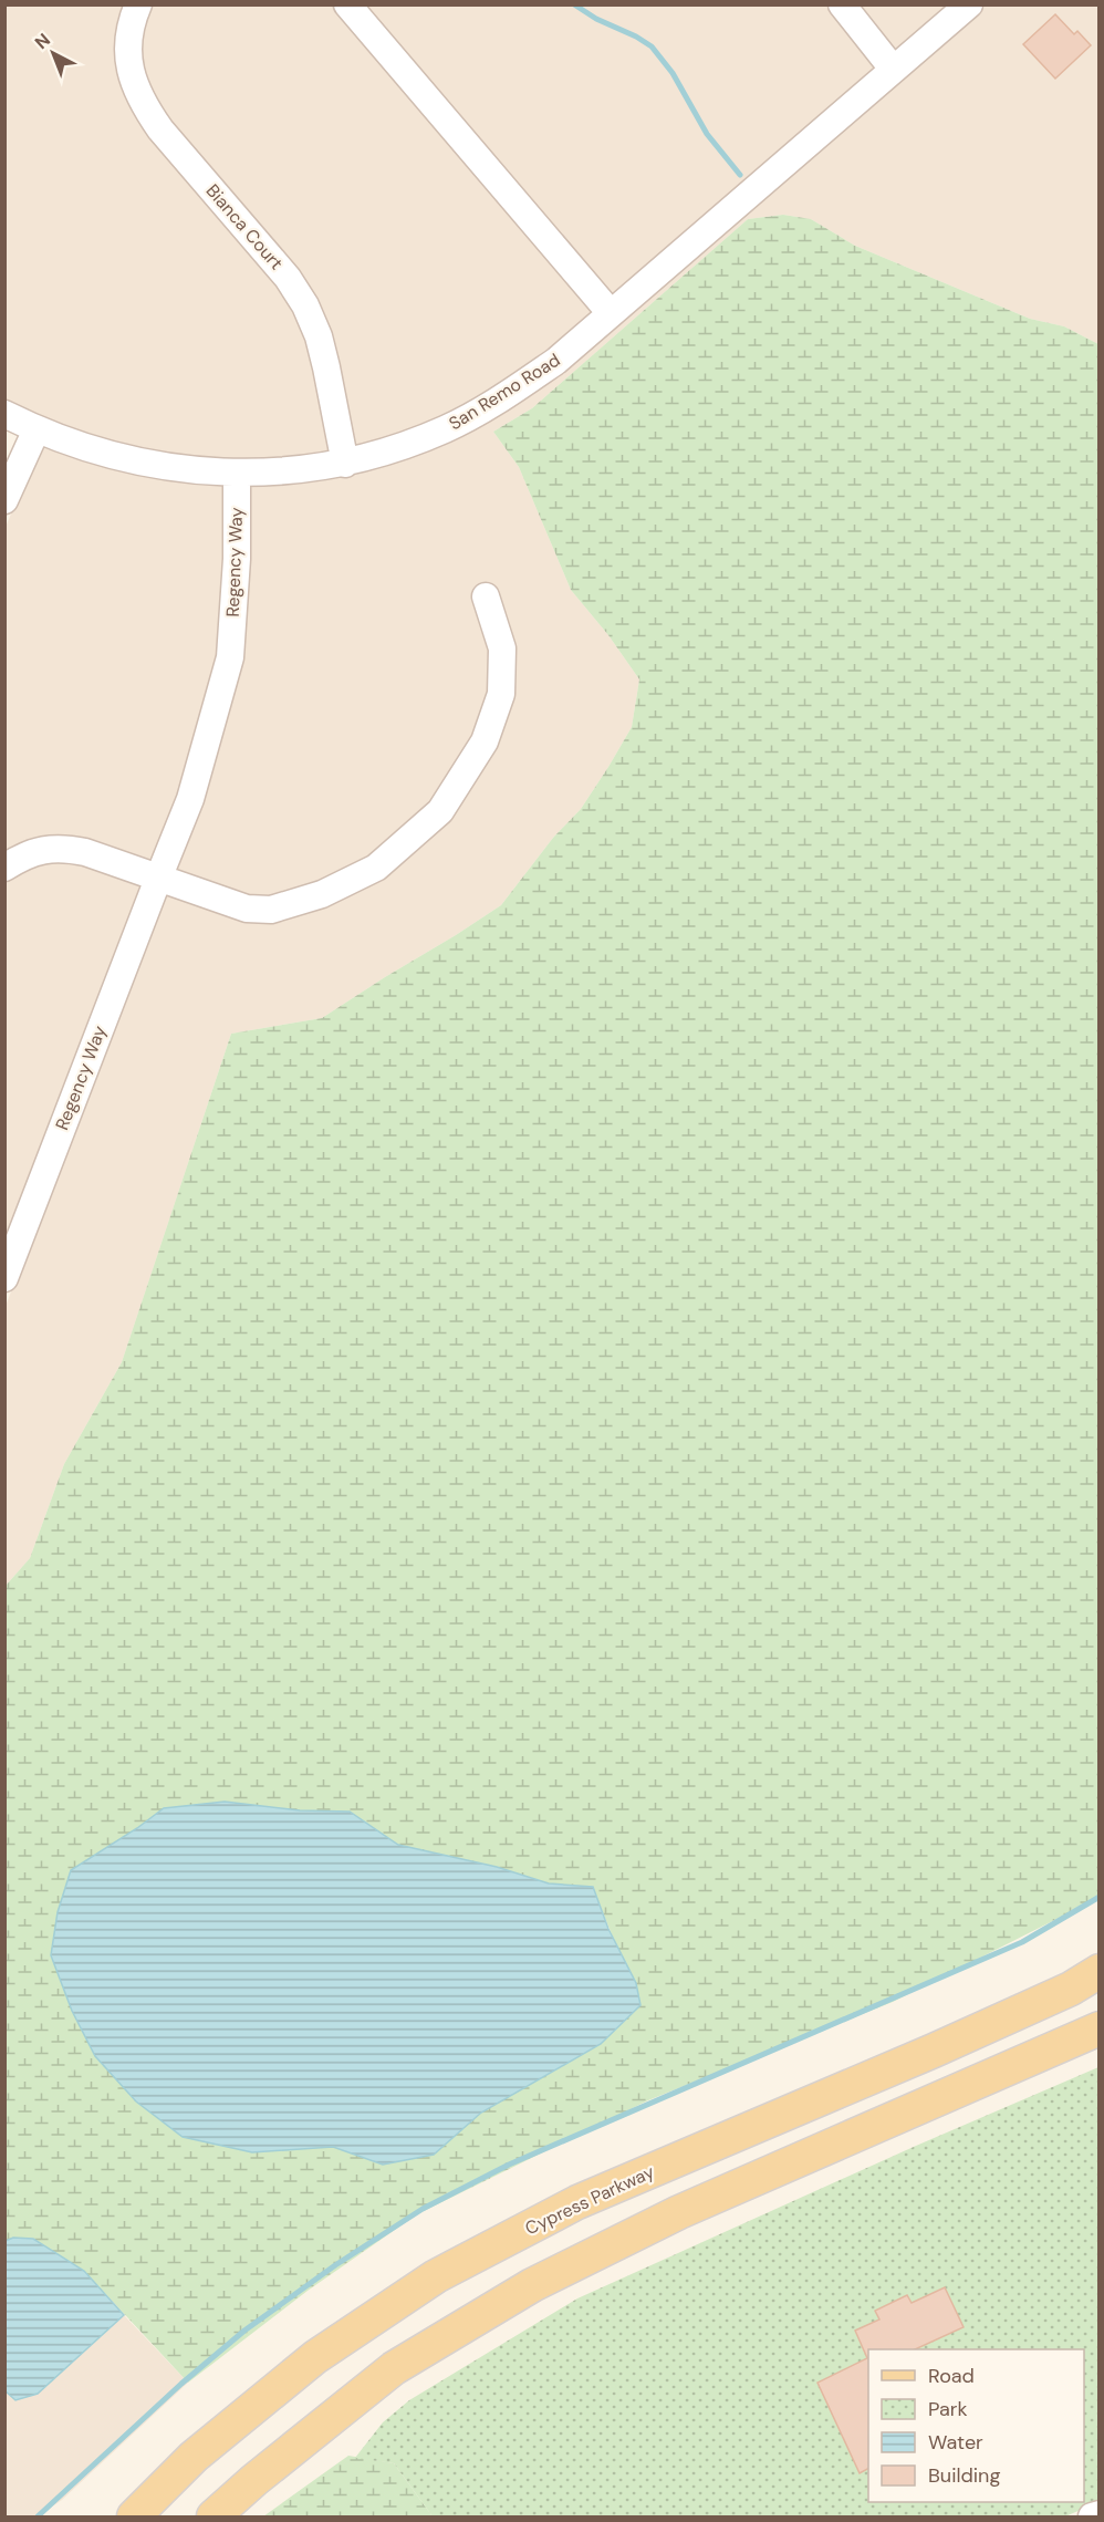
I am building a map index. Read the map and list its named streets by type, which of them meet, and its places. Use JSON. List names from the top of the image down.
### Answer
{
  "streets": {
    "main road": ["Cypress Parkway"],
    "street": ["Bianca Court", "San Remo Road", "Regency Way"]
  },
  "crossings": [
    ["Bianca Court", "San Remo Road"],
    ["San Remo Road", "Regency Way"]
  ],
  "legend": [
    "Road",
    "Park",
    "Water",
    "Building"
  ],
  "north": "top left"
}
